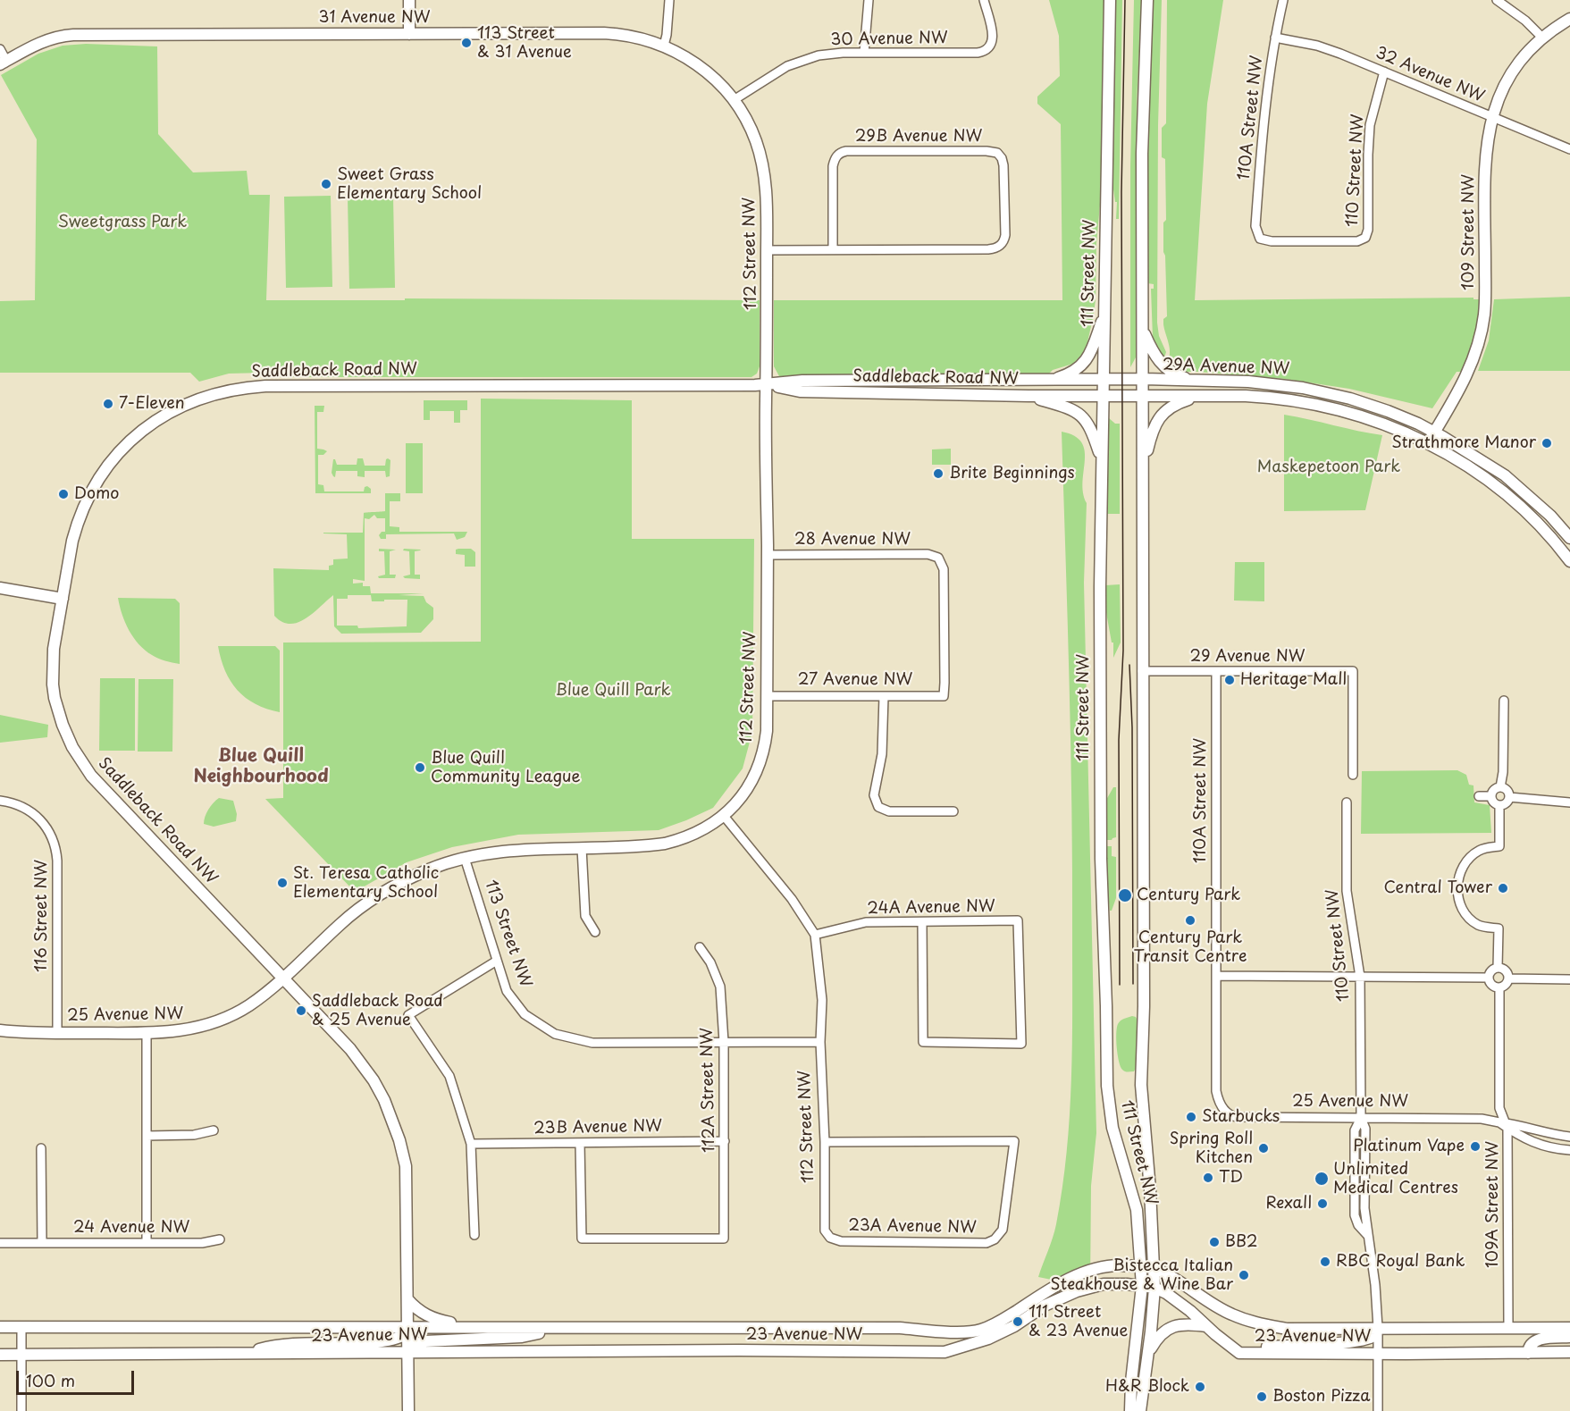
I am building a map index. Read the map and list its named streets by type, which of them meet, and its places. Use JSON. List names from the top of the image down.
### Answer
{
  "streets": {
    "main road": [
      "31 Avenue NW",
      "109 Street NW",
      "112 Street NW",
      "111 Street NW",
      "29A Avenue NW",
      "Saddleback Road NW",
      "25 Avenue NW",
      "23 Avenue NW"
    ],
    "street": [
      "30 Avenue NW",
      "32 Avenue NW",
      "110A Street NW",
      "29B Avenue NW",
      "110 Street NW",
      "28 Avenue NW",
      "29 Avenue NW",
      "27 Avenue NW",
      "24A Avenue NW",
      "116 Street NW",
      "113 Street NW",
      "112A Street NW",
      "23B Avenue NW",
      "109A Street NW",
      "23A Avenue NW",
      "24 Avenue NW"
    ]
  },
  "crossings": [
    ["31 Avenue NW", "30 Avenue NW"],
    ["31 Avenue NW", "112 Street NW"],
    ["30 Avenue NW", "112 Street NW"],
    ["32 Avenue NW", "110A Street NW"],
    ["32 Avenue NW", "110 Street NW"],
    ["32 Avenue NW", "109 Street NW"],
    ["110A Street NW", "110 Street NW"],
    ["110A Street NW", "29 Avenue NW"],
    ["110A Street NW", "25 Avenue NW"],
    ["110 Street NW", "25 Avenue NW"],
    ["110 Street NW", "23 Avenue NW"],
    ["109 Street NW", "29A Avenue NW"],
    ["112 Street NW", "Saddleback Road NW"],
    ["112 Street NW", "28 Avenue NW"],
    ["112 Street NW", "27 Avenue NW"],
    ["112 Street NW", "24A Avenue NW"],
    ["112 Street NW", "25 Avenue NW"],
    ["112 Street NW", "23A Avenue NW"],
    ["111 Street NW", "29A Avenue NW"],
    ["111 Street NW", "Saddleback Road NW"],
    ["111 Street NW", "29 Avenue NW"],
    ["111 Street NW", "23 Avenue NW"],
    ["29A Avenue NW", "Saddleback Road NW"],
    ["Saddleback Road NW", "25 Avenue NW"],
    ["Saddleback Road NW", "23 Avenue NW"],
    ["28 Avenue NW", "27 Avenue NW"],
    ["116 Street NW", "25 Avenue NW"],
    ["113 Street NW", "25 Avenue NW"],
    ["113 Street NW", "112A Street NW"],
    ["25 Avenue NW", "109A Street NW"],
    ["112A Street NW", "23B Avenue NW"],
    ["109A Street NW", "23 Avenue NW"]
  ],
  "districts": ["Blue Quill Neighbourhood"],
  "parks": ["Sweetgrass Park", "Maskepetoon Park", "Blue Quill Park"],
  "places": [
    "113 Street & 31 Avenue",
    "Sweet Grass Elementary School",
    "7-Eleven",
    "Strathmore Manor",
    "Brite Beginnings",
    "Domo",
    "Heritage Mall",
    "Blue Quill Community League",
    "St. Teresa Catholic Elementary School",
    "Central Tower",
    "Century Park",
    "Century Park Transit Centre",
    "Saddleback Road & 25 Avenue",
    "Starbucks",
    "Platinum Vape",
    "Spring Roll Kitchen",
    "TD",
    "Unlimited Medical Centres",
    "Rexall",
    "BB2",
    "RBC Royal Bank",
    "Bistecca Italian Steakhouse & Wine Bar",
    "111 Street & 23 Avenue",
    "H&R Block",
    "Boston Pizza"
  ],
  "scale_bar": "100 m"
}
